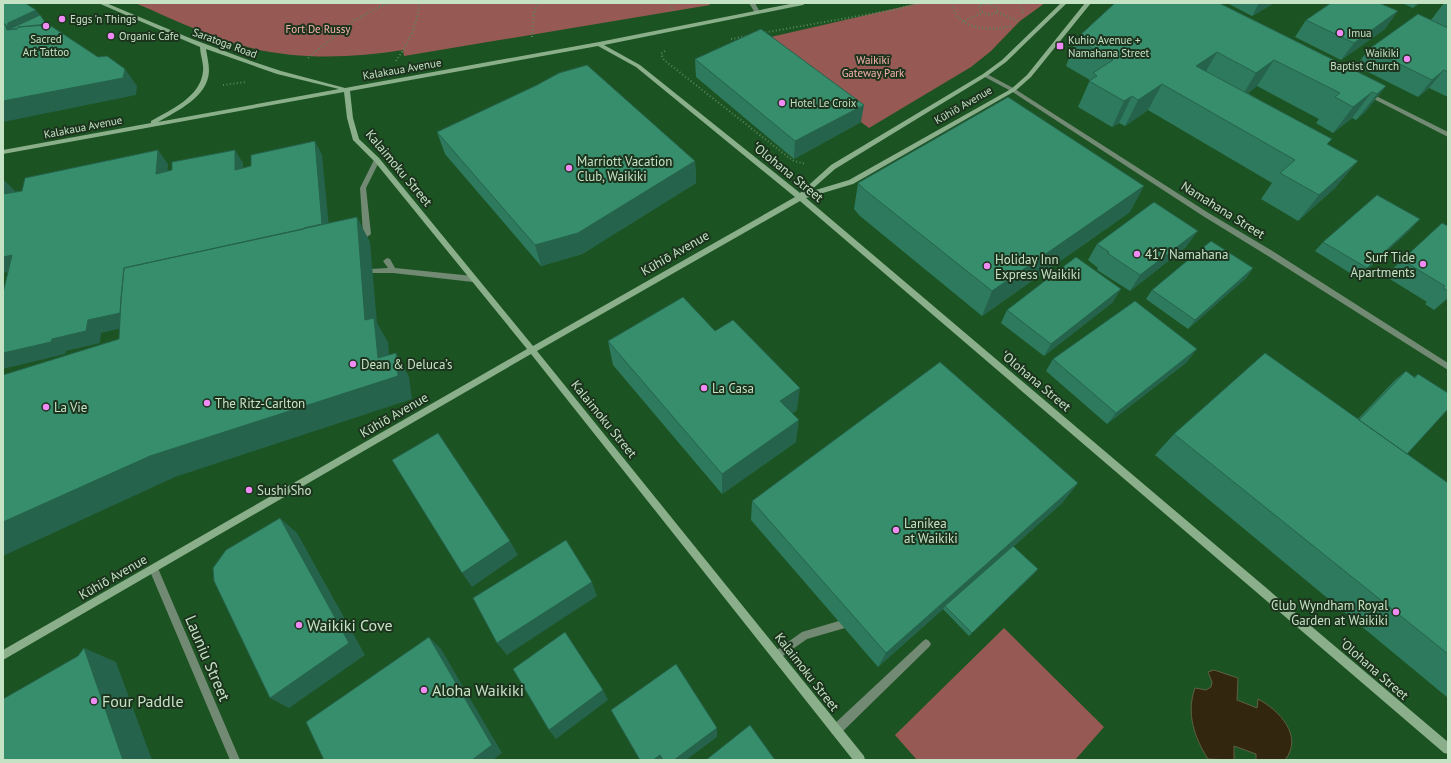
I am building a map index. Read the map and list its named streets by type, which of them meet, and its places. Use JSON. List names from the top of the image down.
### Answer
{
  "streets": {
    "street": [
      "Saratoga Road",
      "Kalakaua Avenue",
      "Kūhiō Avenue",
      "Kalaimoku Street",
      "ʻOlohana Street",
      "Namahana Street",
      "Launiu Street"
    ]
  },
  "crossings": [
    ["Saratoga Road", "Kalakaua Avenue"],
    ["Saratoga Road", "Kalaimoku Street"],
    ["Kalakaua Avenue", "Kalaimoku Street"],
    ["Kalakaua Avenue", "ʻOlohana Street"],
    ["Kūhiō Avenue", "Kalaimoku Street"],
    ["Kūhiō Avenue", "ʻOlohana Street"],
    ["Kūhiō Avenue", "Namahana Street"],
    ["Kūhiō Avenue", "Launiu Street"]
  ],
  "parks": ["Fort De Russy", "Waikīkī Gateway Park"],
  "places": {
    "other": [
      "Eggs 'n Things",
      "Sacred Art Tattoo",
      "Imua",
      "Organic Cafe",
      "Waikiki Baptist Church",
      "Hotel Le Croix",
      "Marriott Vacation Club, Waikiki",
      "417 Namahana",
      "Surf Tide Apartments",
      "Holiday Inn Express Waikiki",
      "Dean & Deluca’s",
      "La Casa",
      "The Ritz-Carlton",
      "La Vie",
      "Sushi Sho",
      "Lanikea at Waikiki",
      "Club Wyndham Royal Garden at Waikiki",
      "Waikiki Cove",
      "Aloha Waikiki",
      "Four Paddle"
    ],
    "transit": ["Kuhio Avenue + Namahana Street"]
  }
}
